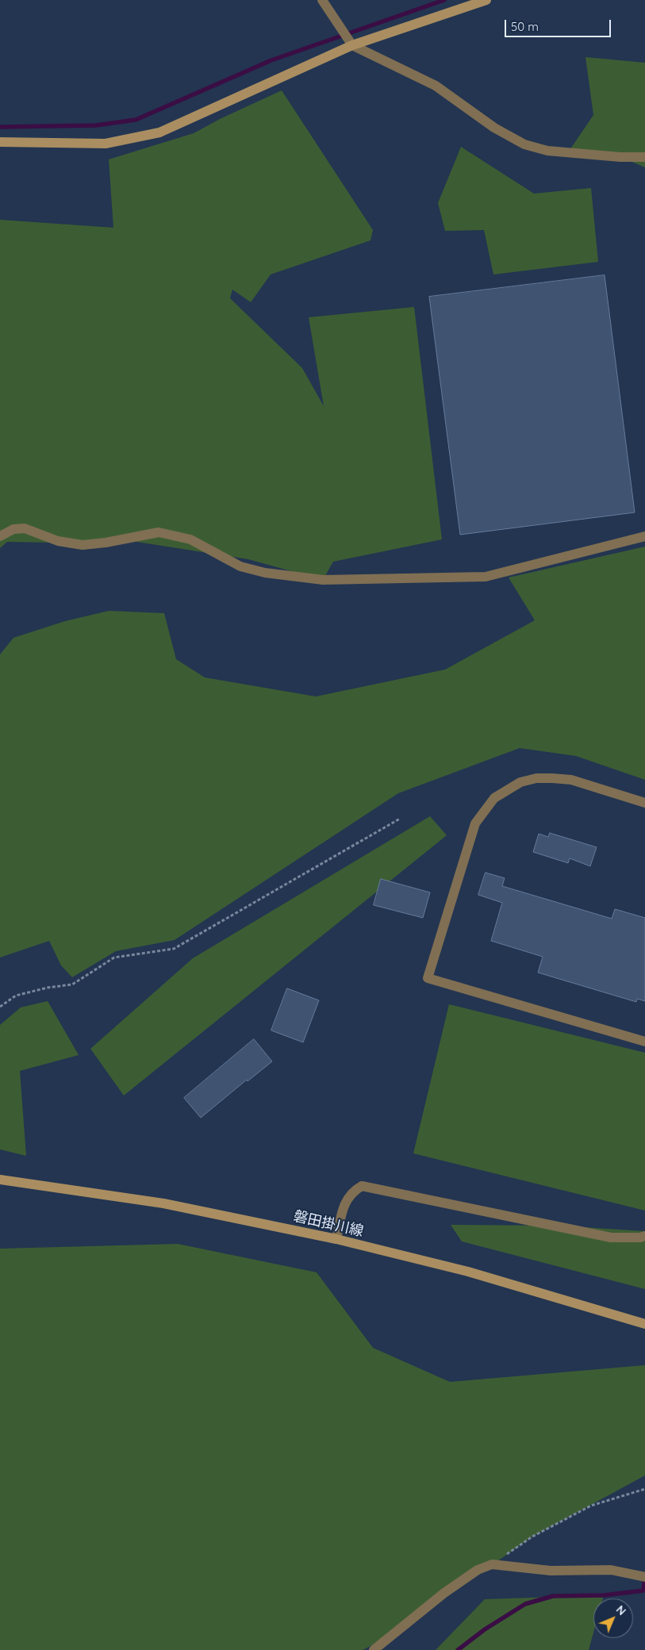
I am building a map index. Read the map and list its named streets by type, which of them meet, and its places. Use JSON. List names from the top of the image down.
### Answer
{
  "streets": {
    "main road": ["磐田掛川線"]
  },
  "scale_bar": "50 m",
  "north": "top right"
}
